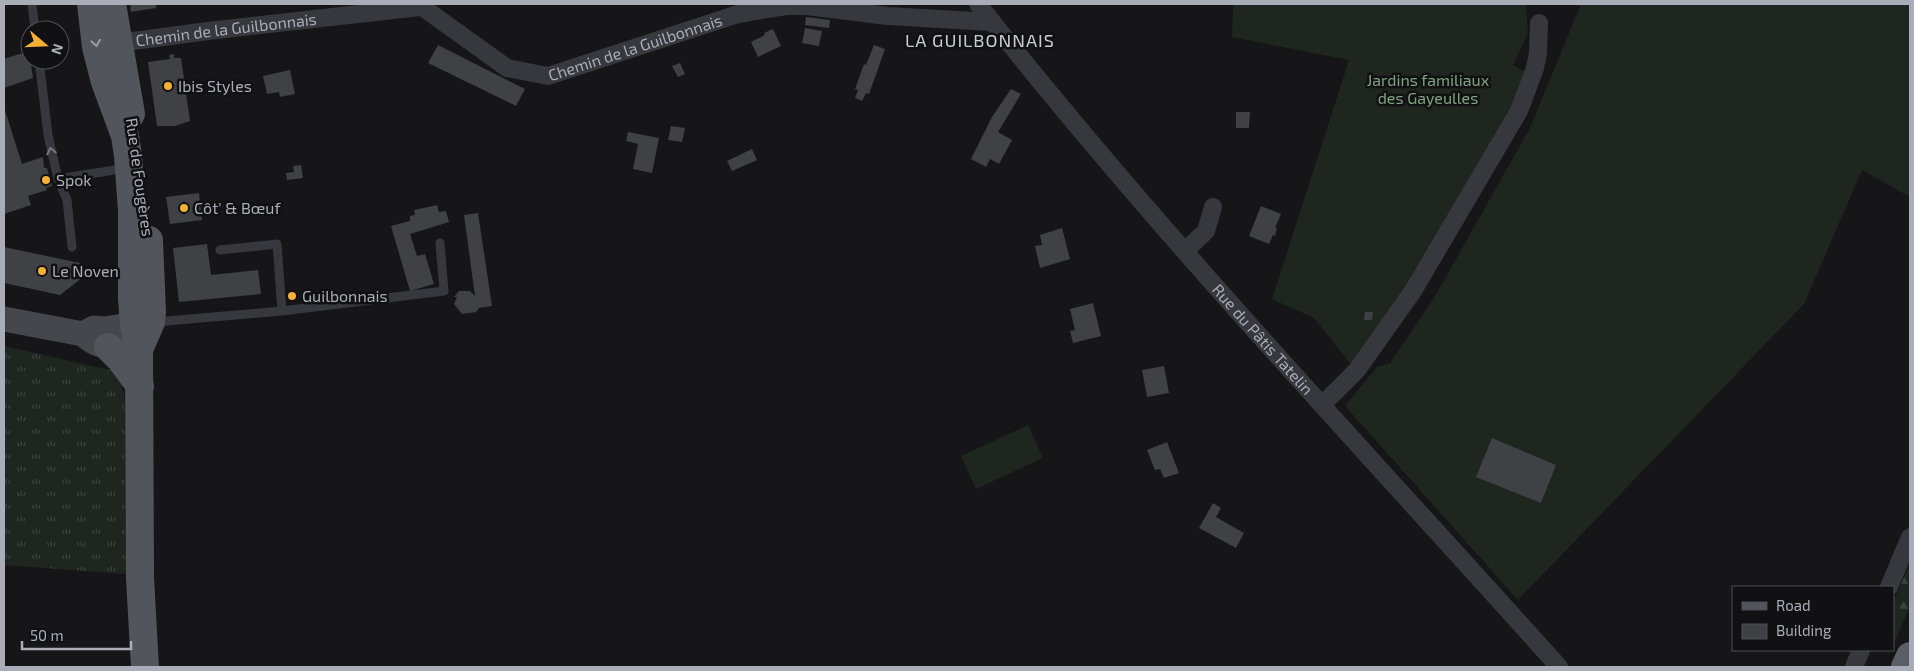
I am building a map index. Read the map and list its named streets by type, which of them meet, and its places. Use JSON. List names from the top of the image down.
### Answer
{
  "streets": {
    "main road": ["Rue de Fougères"],
    "street": ["Chemin de la Guilbonnais", "Rue du Pâtis Tatelin"]
  },
  "crossings": [
    ["Chemin de la Guilbonnais", "Rue de Fougères"],
    ["Chemin de la Guilbonnais", "Rue du Pâtis Tatelin"]
  ],
  "districts": ["LA GUILBONNAIS"],
  "parks": ["Jardins familiaux des Gayeulles"],
  "places": [
    "Ibis Styles",
    "Spok",
    "Côt' & Bœuf",
    "Le Noven",
    "Guilbonnais"
  ],
  "legend": ["Road", "Building"],
  "scale_bar": "50 m",
  "north": "right"
}
